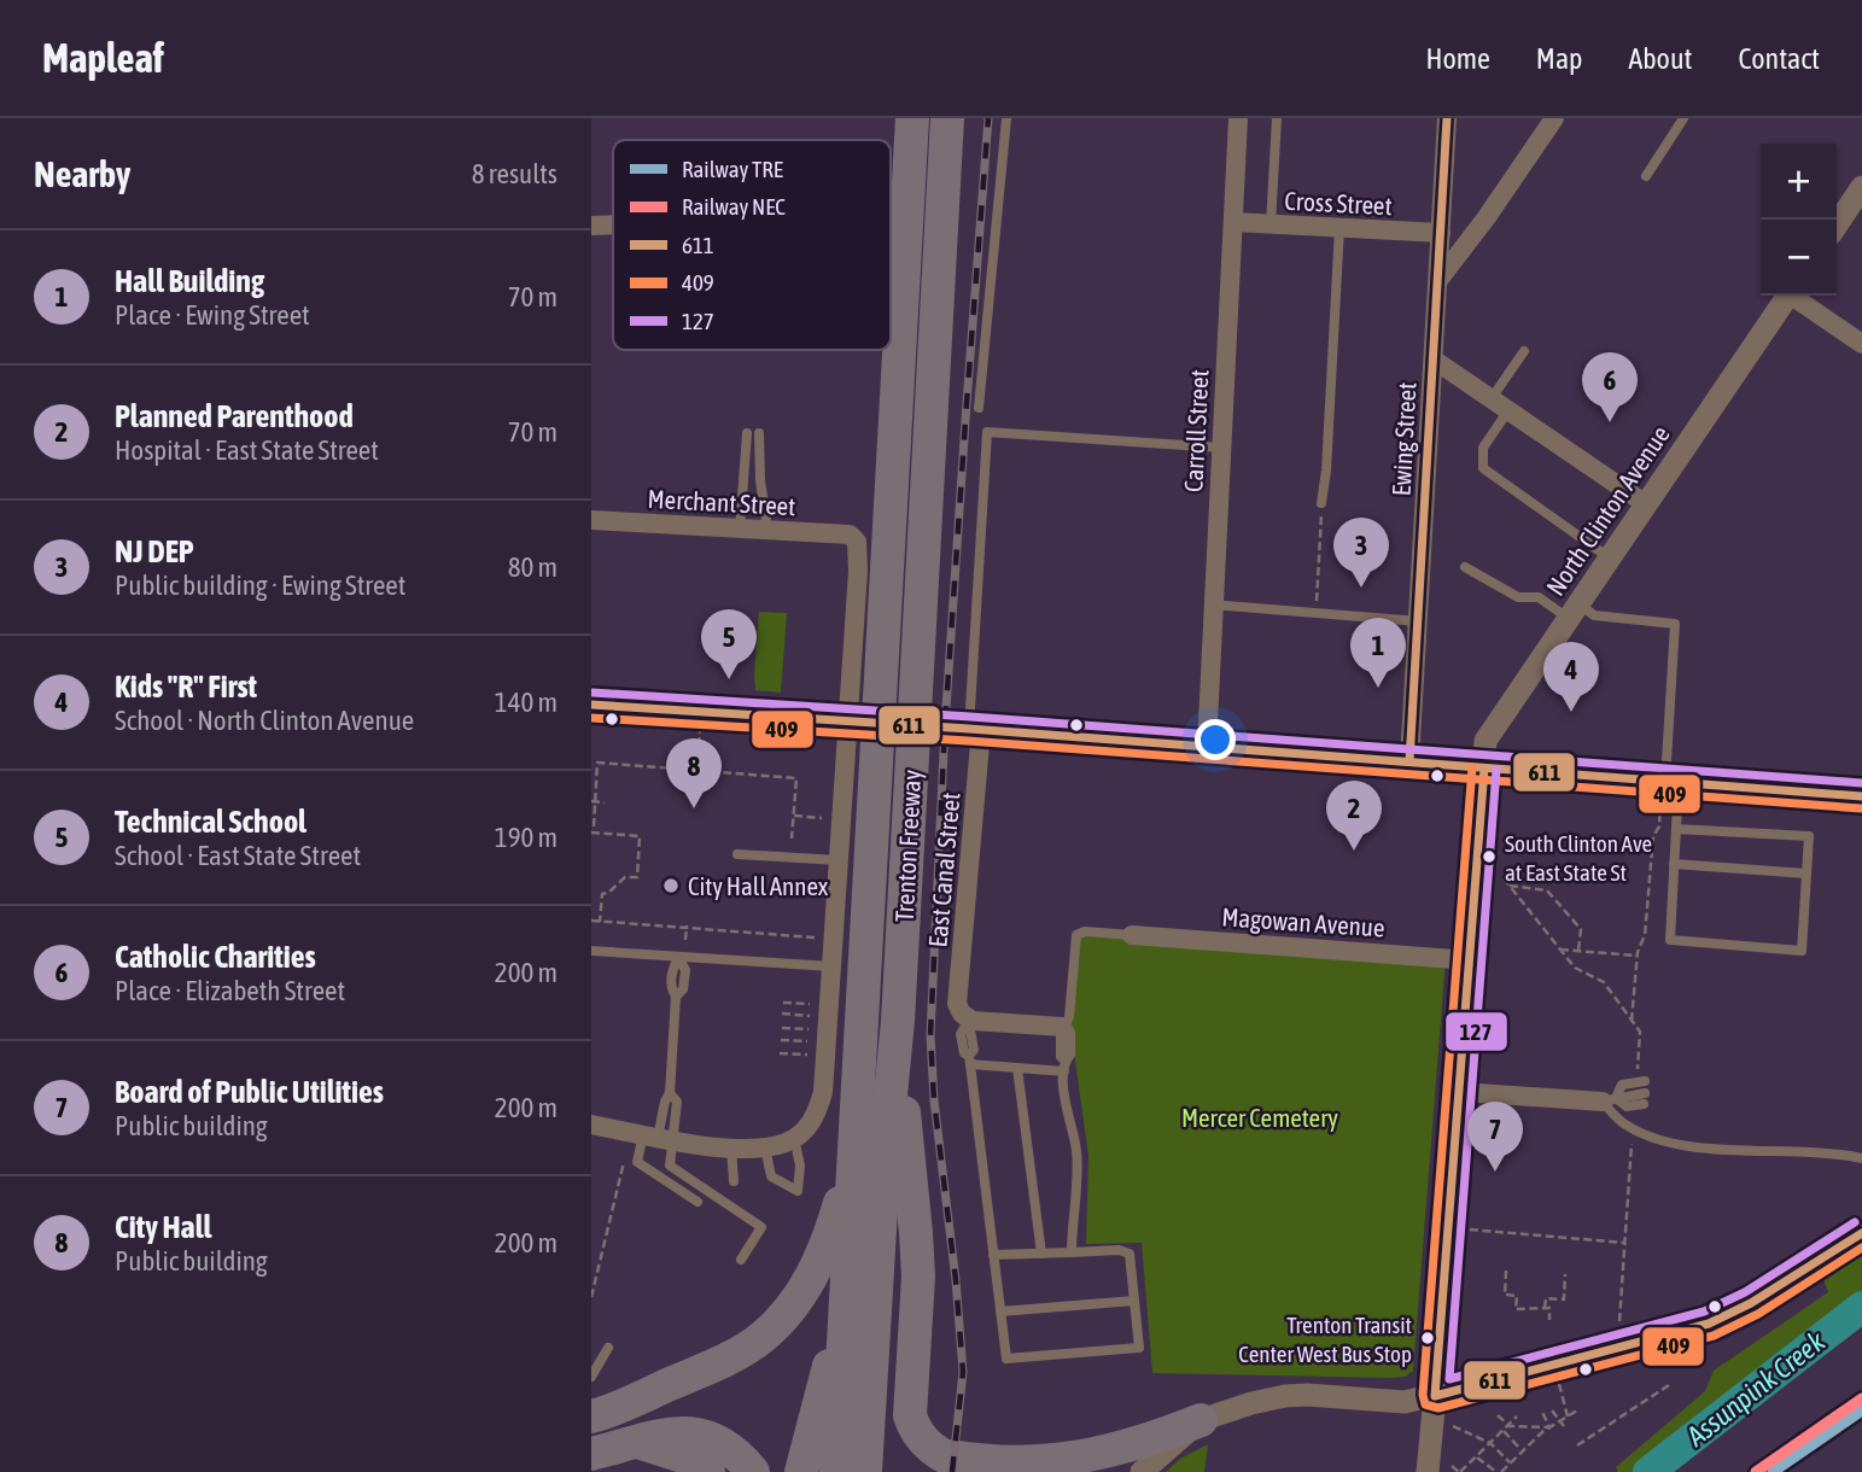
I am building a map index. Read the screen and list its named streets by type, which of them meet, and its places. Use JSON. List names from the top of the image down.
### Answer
{
  "streets": {
    "highway": ["Trenton Freeway"],
    "street": [
      "Cross Street",
      "Carroll Street",
      "Ewing Street",
      "Merchant Street",
      "North Clinton Avenue",
      "East Canal Street",
      "Magowan Avenue"
    ]
  },
  "crossings": [
    ["Cross Street", "Carroll Street"],
    ["Cross Street", "Ewing Street"],
    ["North Clinton Avenue", "Magowan Avenue"]
  ],
  "water": ["Assunpink Creek"],
  "parks": ["Mercer Cemetery"],
  "places": ["South Clinton Ave at East State St", "City Hall Annex", "Trenton Transit Center West Bus Stop"],
  "lines": [
    "transit line 611",
    "transit line 127",
    "transit line 409",
    "rail line NEC",
    "rail line TRE"
  ],
  "legend": [
    "Railway TRE",
    "Railway NEC",
    "611",
    "409",
    "127"
  ],
  "page": {
    "header": "Mapleaf",
    "nav": [
      "Home",
      "Map",
      "About",
      "Contact"
    ],
    "heading": ["Nearby", "8 results"],
    "map_buttons": ["+", "−"],
    "list": [
      {
        "mark": "1",
        "name": "Hall Building",
        "note": "Place · Ewing Street",
        "value": "70 m"
      },
      {
        "mark": "2",
        "name": "Planned Parenthood",
        "note": "Hospital · East State Street",
        "value": "70 m"
      },
      {
        "mark": "3",
        "name": "NJ DEP",
        "note": "Public building · Ewing Street",
        "value": "80 m"
      },
      {
        "mark": "4",
        "name": "Kids \"R\" First",
        "note": "School · North Clinton Avenue",
        "value": "140 m"
      },
      {
        "mark": "5",
        "name": "Technical School",
        "note": "School · East State Street",
        "value": "190 m"
      },
      {
        "mark": "6",
        "name": "Catholic Charities",
        "note": "Place · Elizabeth Street",
        "value": "200 m"
      },
      {
        "mark": "7",
        "name": "Board of Public Utilities",
        "note": "Public building",
        "value": "200 m"
      },
      {
        "mark": "8",
        "name": "City Hall",
        "note": "Public building",
        "value": "200 m"
      }
    ],
    "pins": [
      "6",
      "3",
      "5",
      "1",
      "4",
      "8",
      "2",
      "7"
    ]
  }
}
